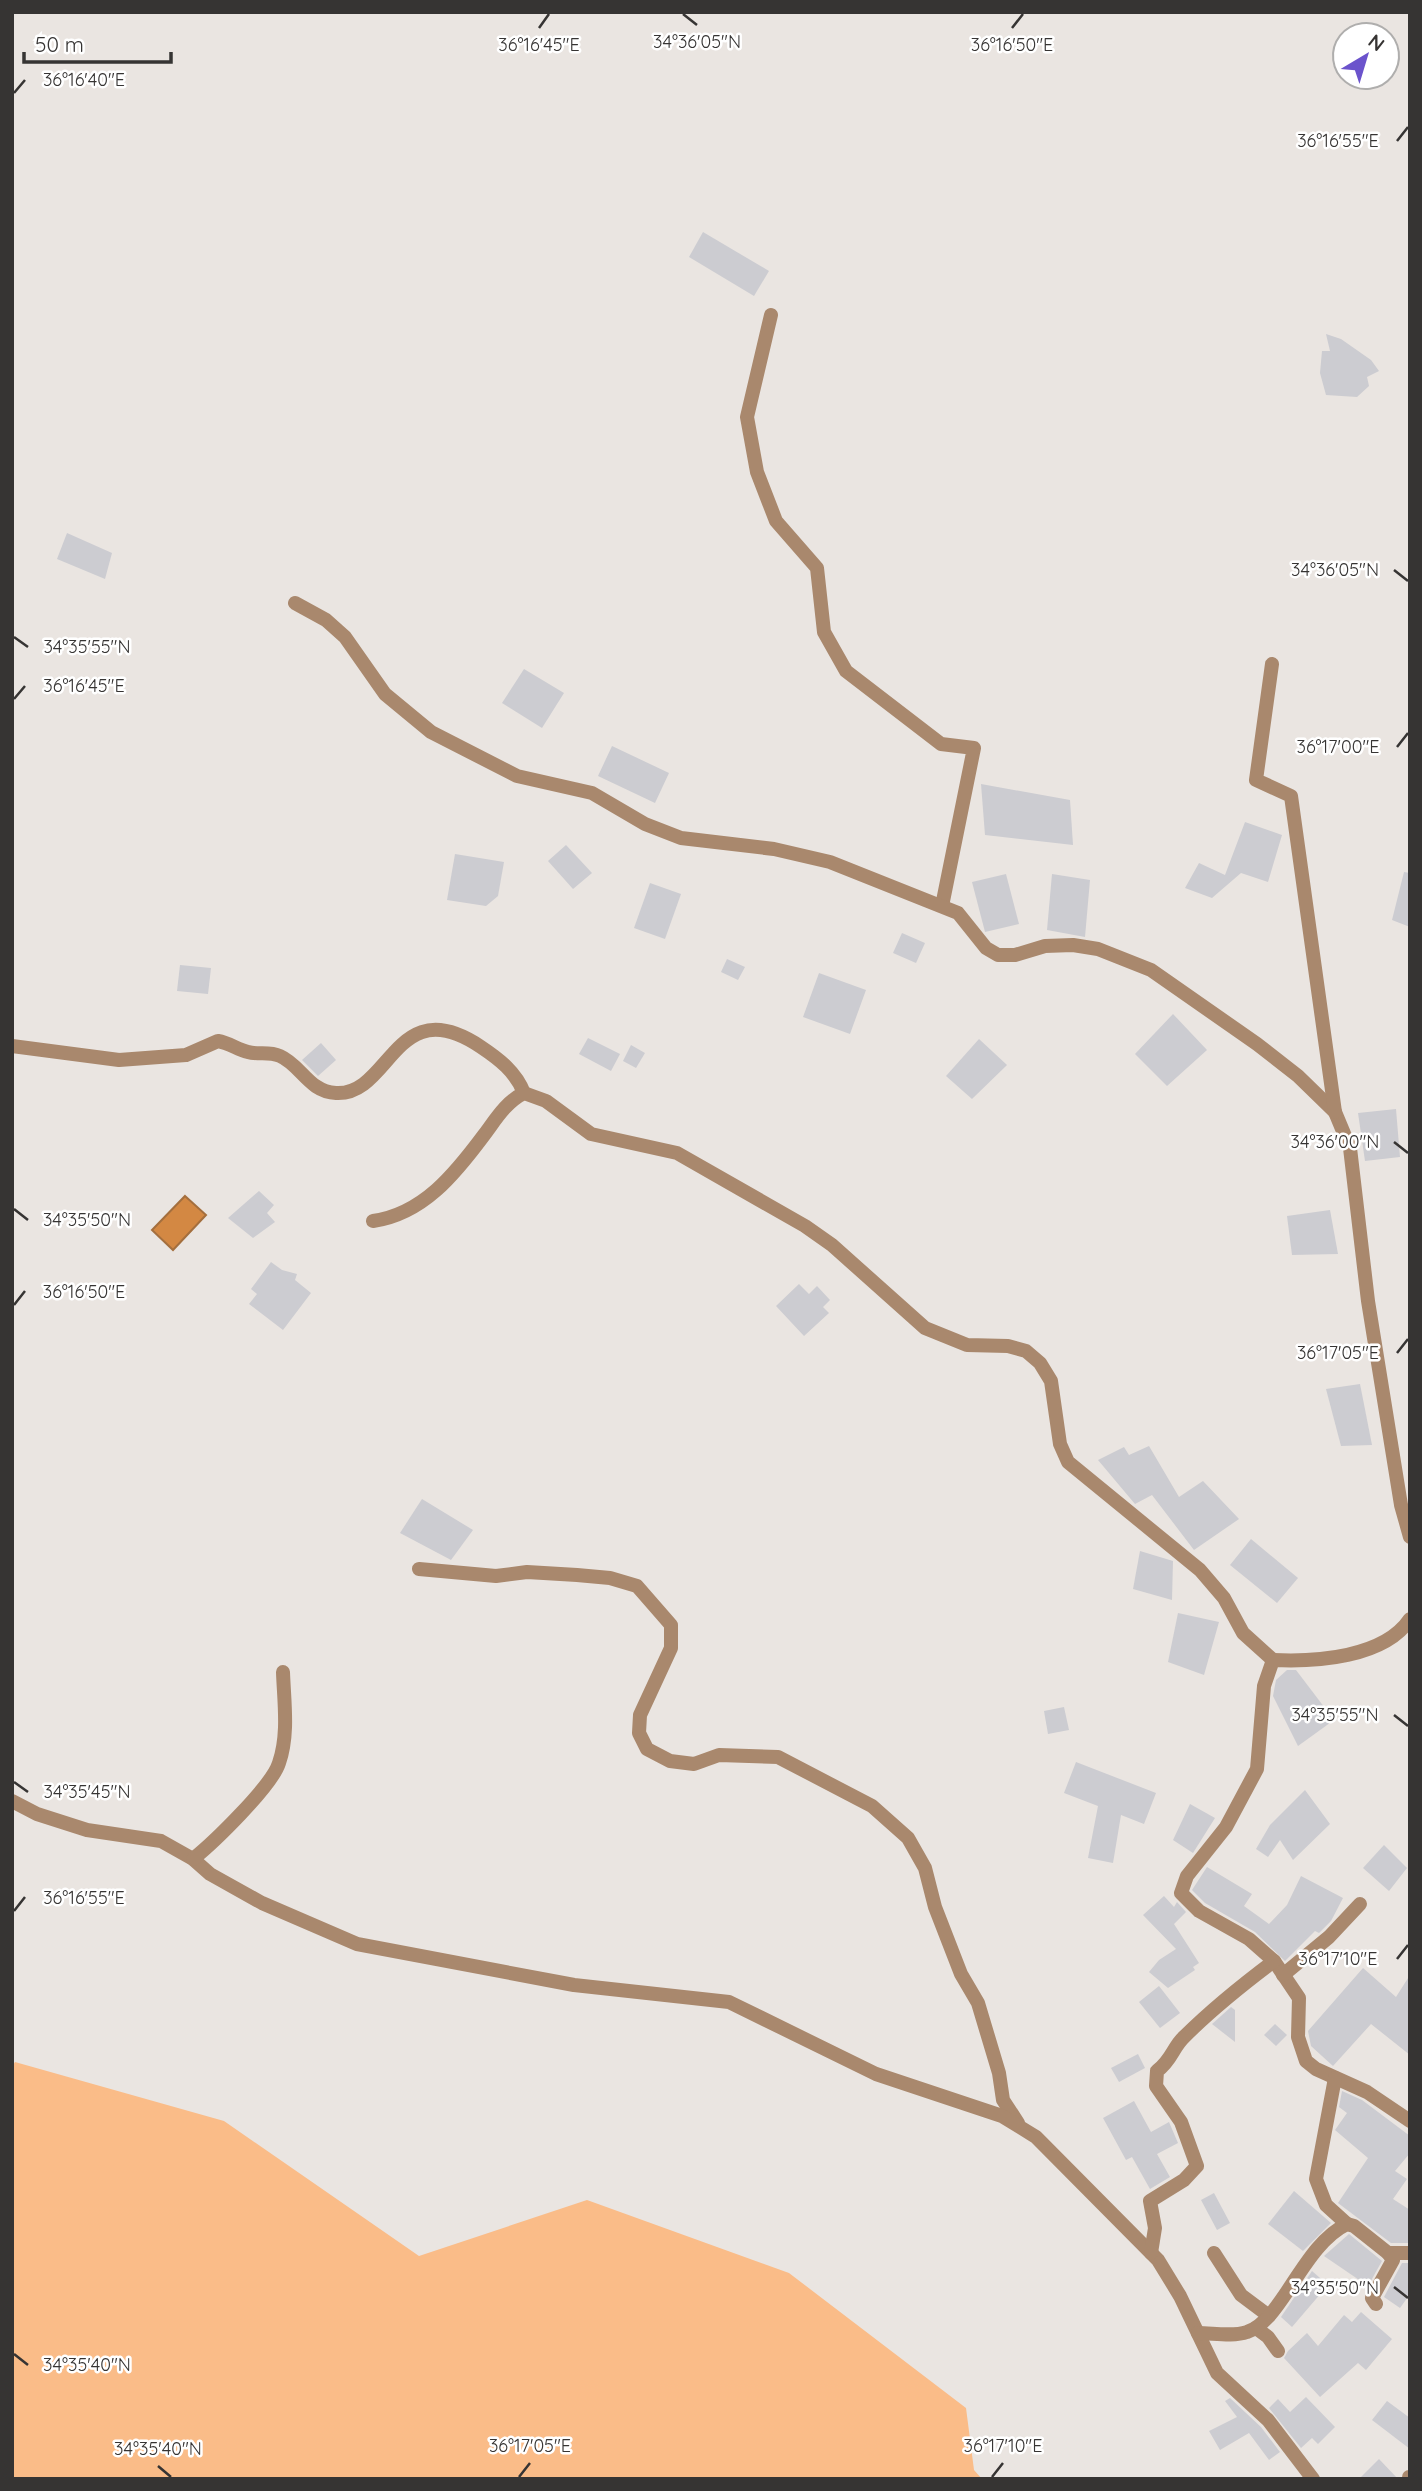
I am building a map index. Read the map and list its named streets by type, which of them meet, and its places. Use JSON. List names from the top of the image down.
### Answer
{
  "scale_bar": "50 m",
  "north": "top right",
  "coordinates": [
    "34°36'05\"N",
    "36°16'45\"E",
    "36°16'50\"E",
    "36°16'40\"E",
    "36°16'55\"E",
    "34°35'55\"N",
    "36°17'00\"E",
    "34°36'00\"N",
    "34°35'50\"N",
    "36°17'05\"E",
    "34°35'45\"N",
    "36°17'10\"E",
    "34°35'40\"N"
  ]
}
